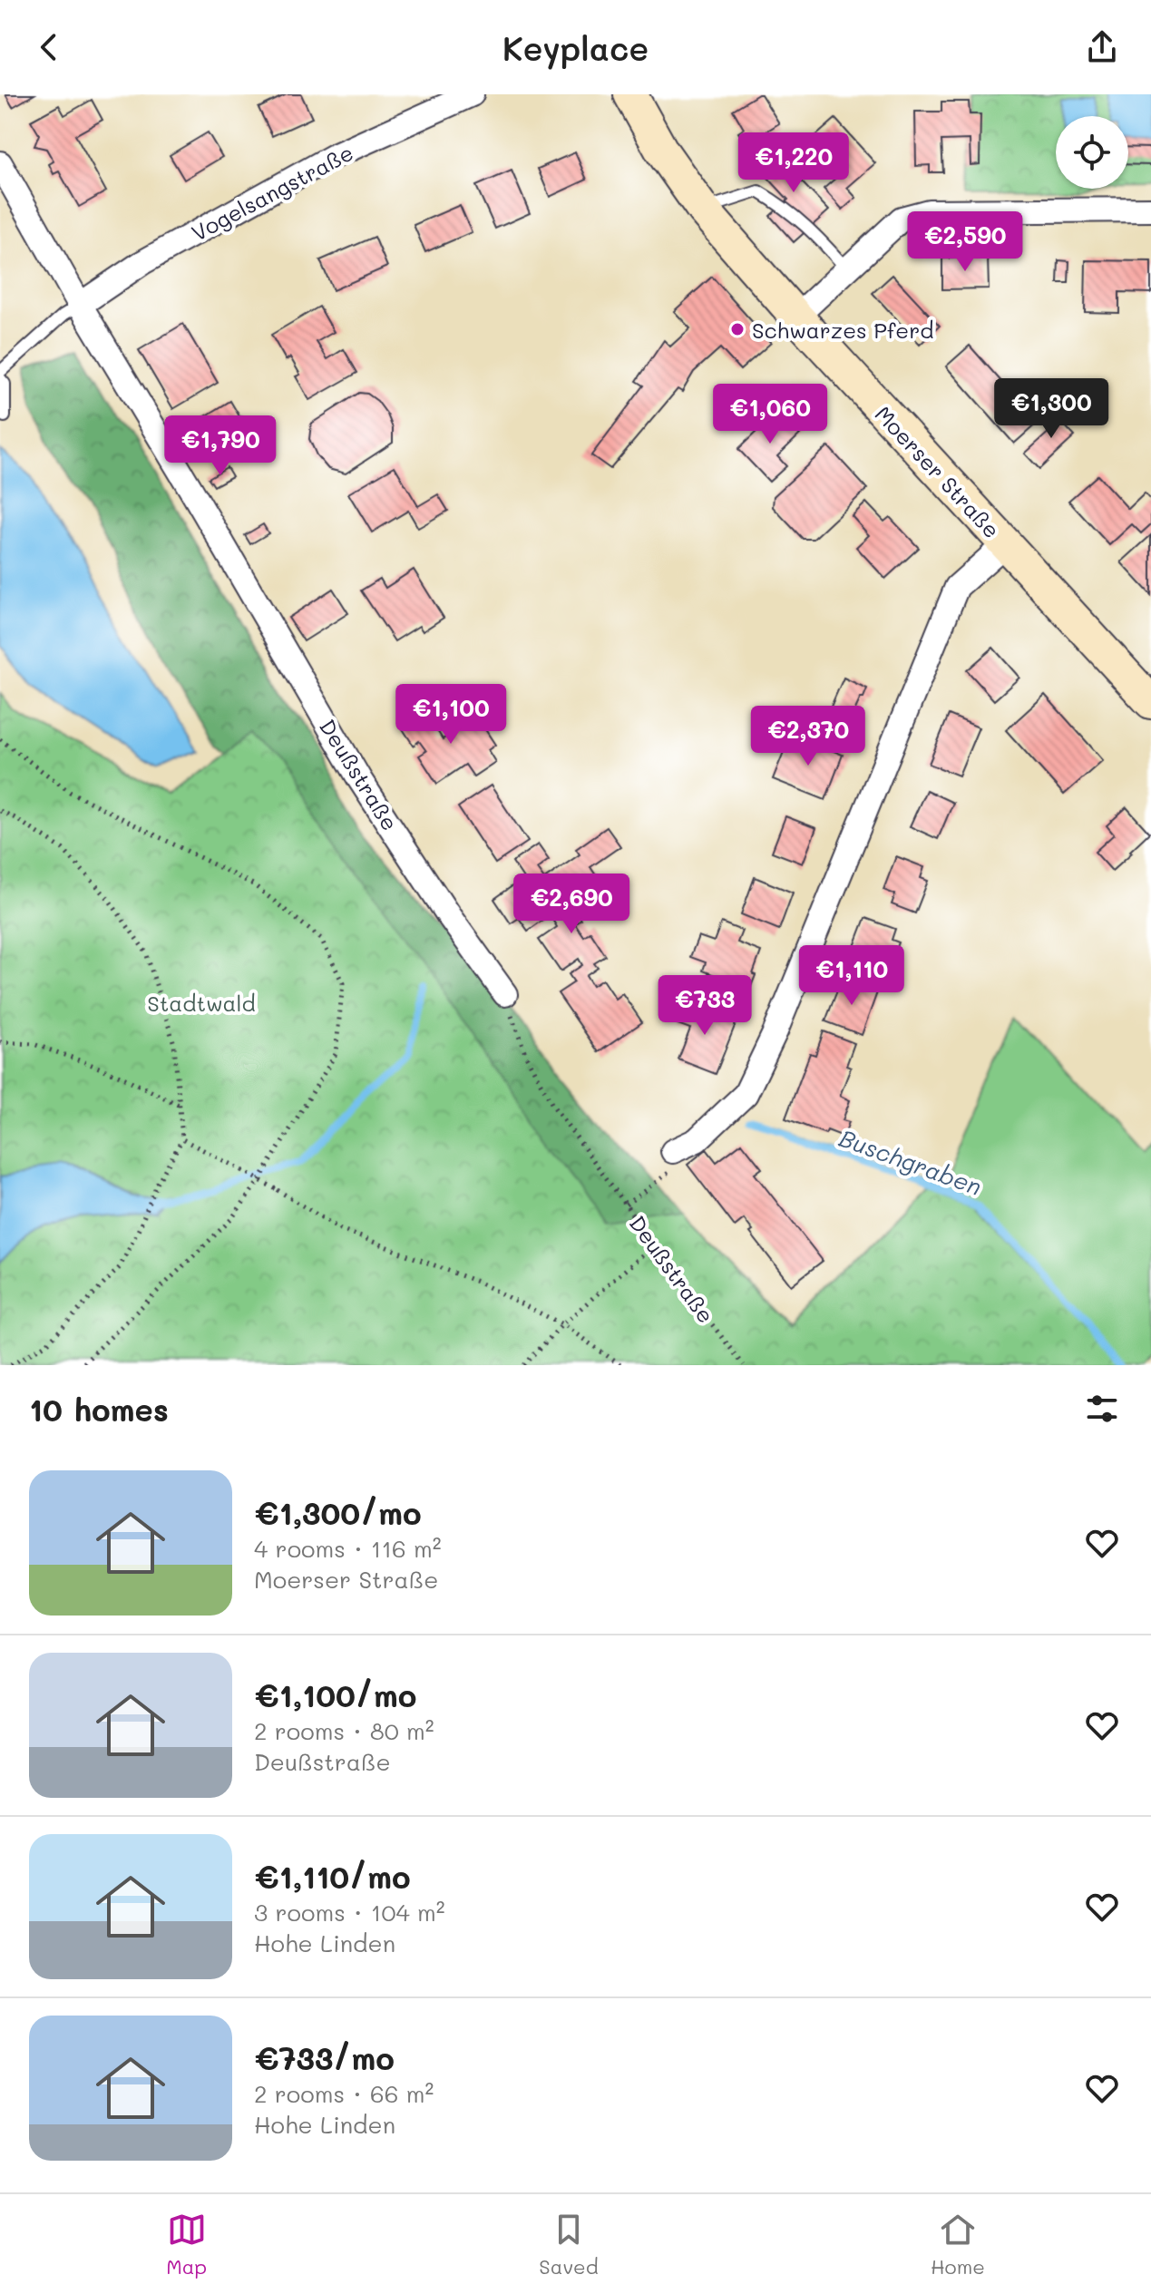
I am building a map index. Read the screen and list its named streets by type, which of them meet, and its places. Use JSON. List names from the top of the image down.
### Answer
{
  "streets": {
    "main road": ["Moerser Straße"],
    "street": ["Vogelsangstraße", "Deußstraße"]
  },
  "crossings": [
    ["Vogelsangstraße", "Deußstraße"]
  ],
  "water": ["Buschgraben"],
  "parks": ["Stadtwald"],
  "places": ["Schwarzes Pferd"],
  "page": {
    "header": "Keyplace",
    "price": [
      "€1,220",
      "€2,590",
      "€1,300",
      "€1,060",
      "€1,790",
      "€1,100",
      "€2,370",
      "€2,690",
      "€1,110",
      "€733"
    ],
    "heading": "10 homes",
    "list": [
      {
        "name": "€1,300/mo",
        "note": "4 rooms · 116 m² · Moerser Straße"
      },
      {
        "name": "€1,100/mo",
        "note": "2 rooms · 80 m² · Deußstraße"
      },
      {
        "name": "€1,110/mo",
        "note": "3 rooms · 104 m² · Hohe Linden"
      },
      {
        "name": "€733/mo",
        "note": "2 rooms · 66 m² · Hohe Linden"
      }
    ],
    "tabs": ["Map", "Saved", "Home"]
  }
}
